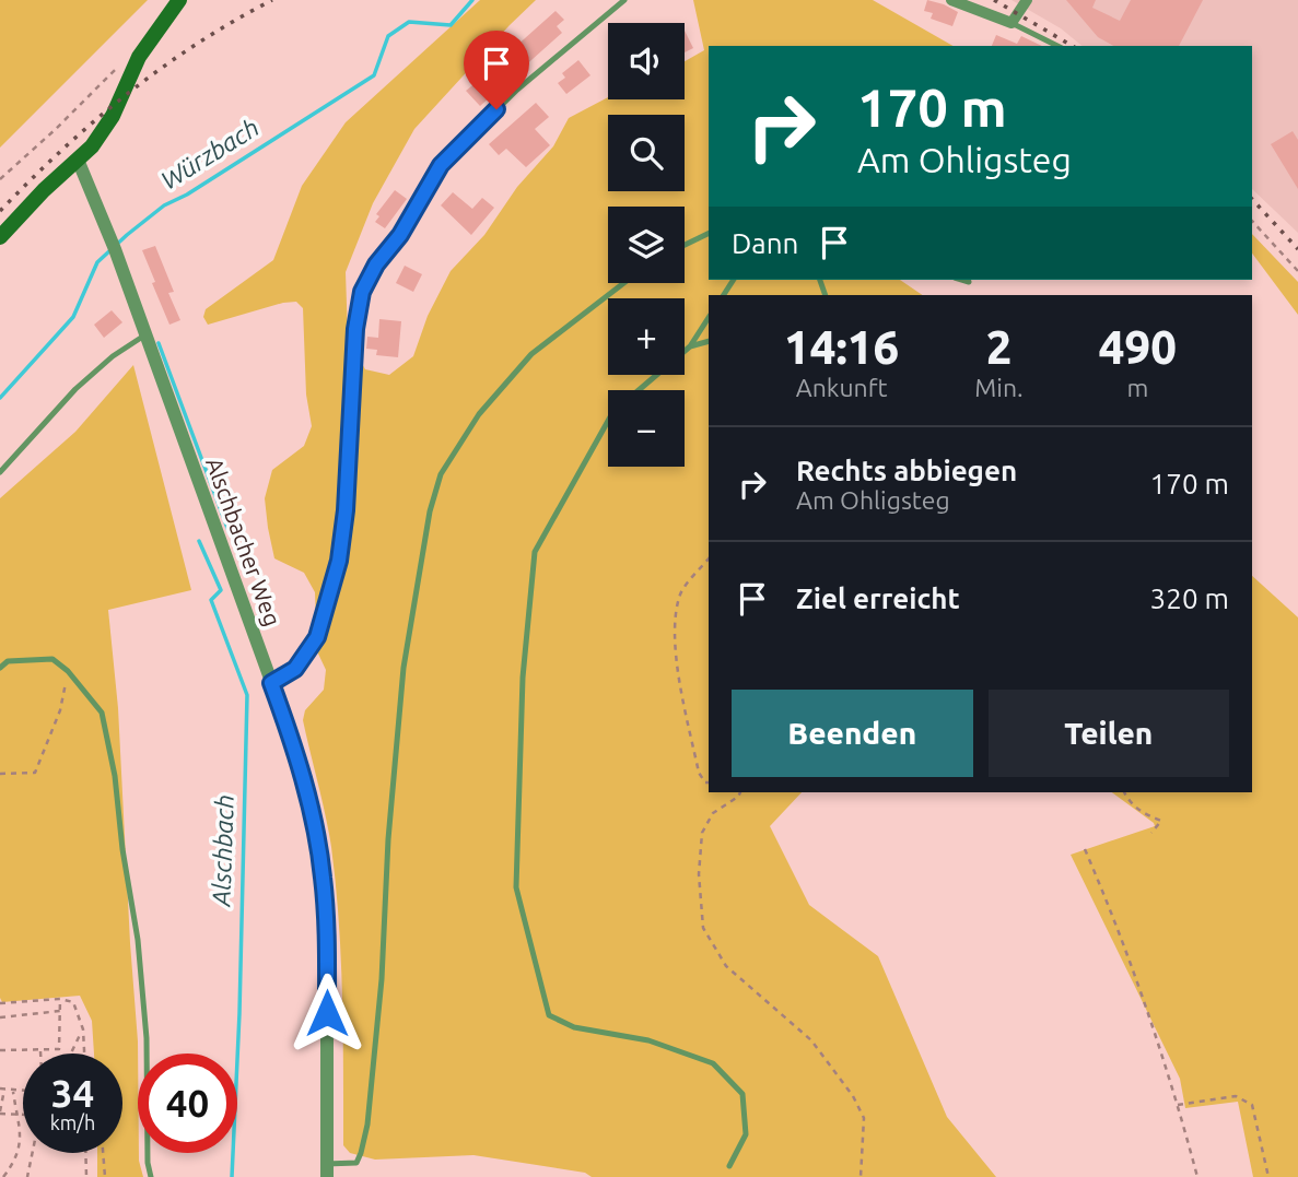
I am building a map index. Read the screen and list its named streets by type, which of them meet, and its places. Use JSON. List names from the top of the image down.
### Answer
{
  "streets": {
    "street": ["Alschbacher Weg"]
  },
  "water": ["Würzbach", "Alschbach"],
  "page": {
    "map_buttons": ["+", "−"],
    "turn": ["170 m", "Am Ohligsteg"],
    "then": "Dann",
    "eta": [
      "14:16",
      "Ankunft",
      "2",
      "Min.",
      "490",
      "m"
    ],
    "list": [
      {
        "name": "Rechts abbiegen",
        "note": "Am Ohligsteg",
        "value": "170 m"
      },
      {
        "name": "Ziel erreicht",
        "value": "320 m"
      }
    ],
    "buttons": ["Beenden", "Teilen"],
    "speed": "34 km/h",
    "limit": "40"
  }
}
